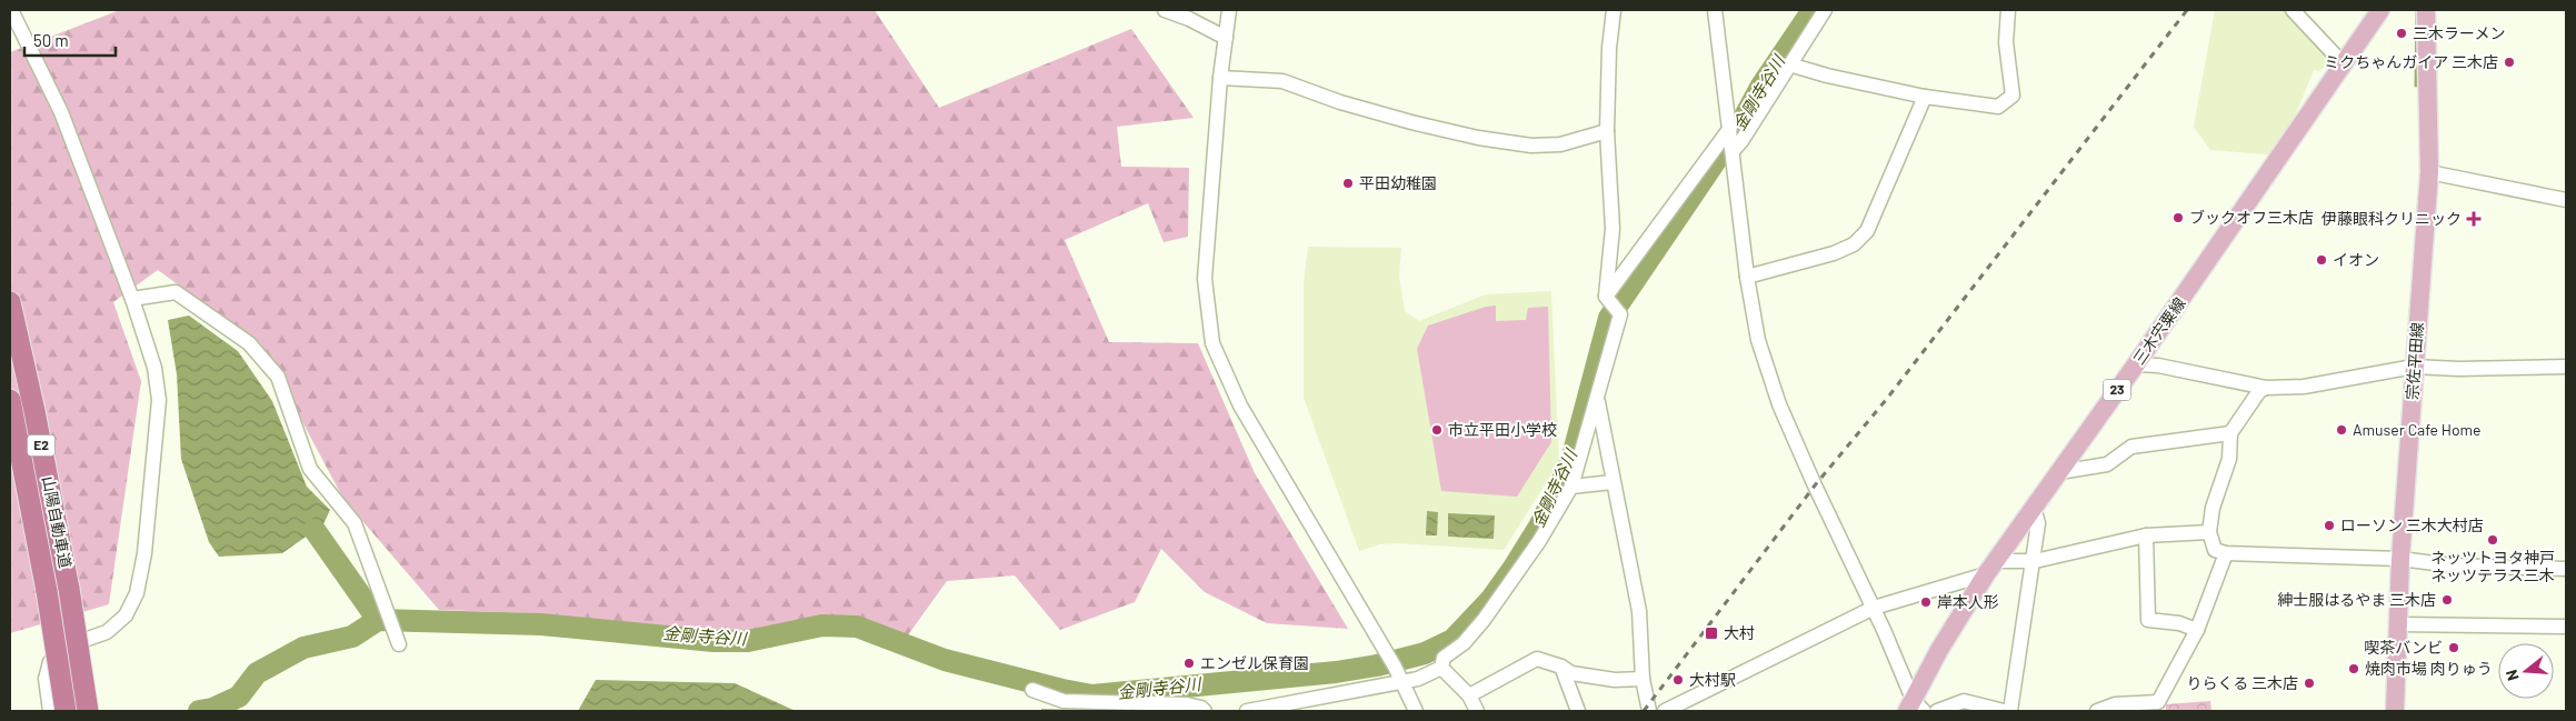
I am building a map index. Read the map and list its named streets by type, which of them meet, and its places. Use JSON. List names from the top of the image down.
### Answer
{
  "streets": {
    "highway": ["E2", "山陽自動車道"],
    "main road": ["三木宍粟線", "宗佐平田線", "23"]
  },
  "water": ["金剛寺谷川"],
  "places": {
    "other": [
      "三木ラーメン",
      "ミクちゃんガイア 三木店",
      "平田幼稚園",
      "ブックオフ三木店",
      "イオン",
      "市立平田小学校",
      "Amuser Cafe Home",
      "ローソン 三木大村店",
      "ネッツトヨタ神戸 ネッツテラス三木",
      "紳士服はるやま 三木店",
      "岸本人形",
      "喫茶バンビ",
      "エンゼル保育園",
      "焼肉市場 肉りゅう",
      "大村駅",
      "りらくる 三木店"
    ],
    "health": ["伊藤眼科クリニック"],
    "transit": ["大村"]
  },
  "scale_bar": "50 m",
  "north": "left"
}
